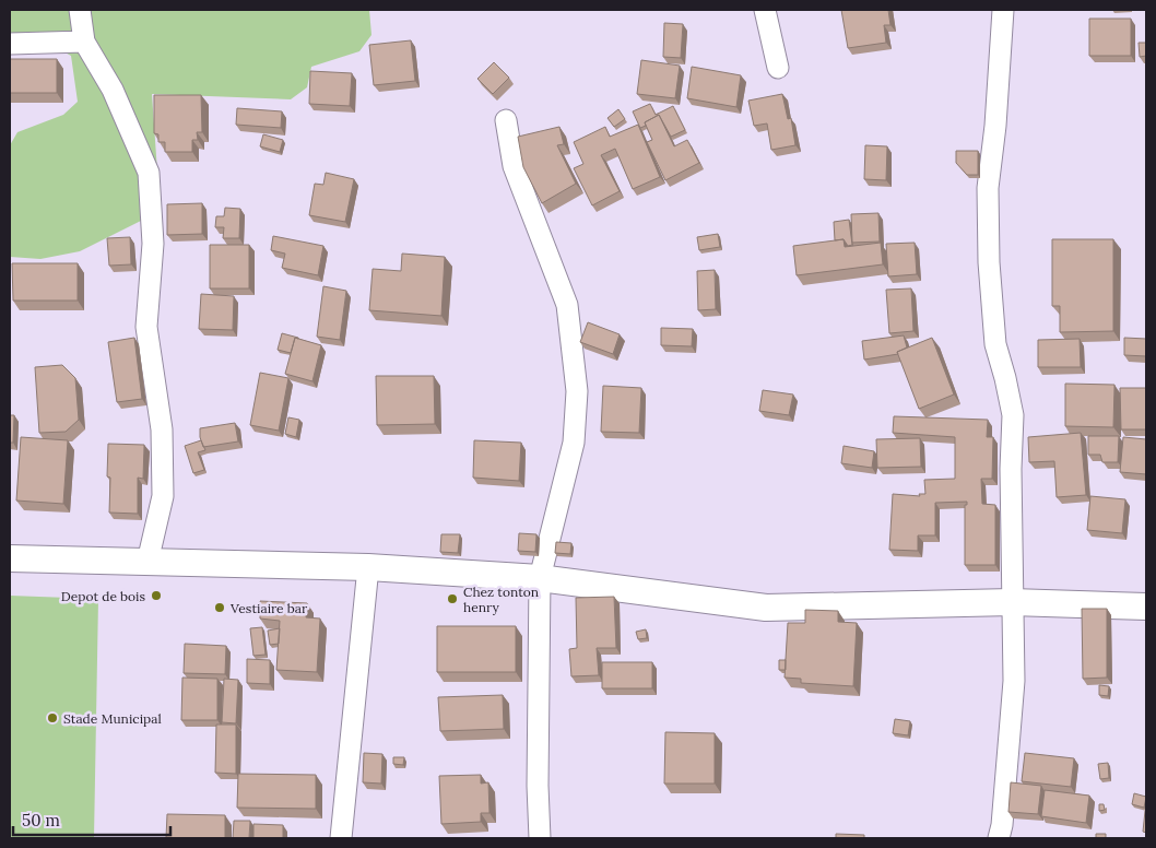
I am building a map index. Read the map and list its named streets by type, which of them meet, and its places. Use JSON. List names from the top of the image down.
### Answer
{
  "places": [
    "Depot de bois",
    "Chez tonton henry",
    "Vestiaire bar",
    "Stade Municipal"
  ],
  "scale_bar": "50 m"
}
